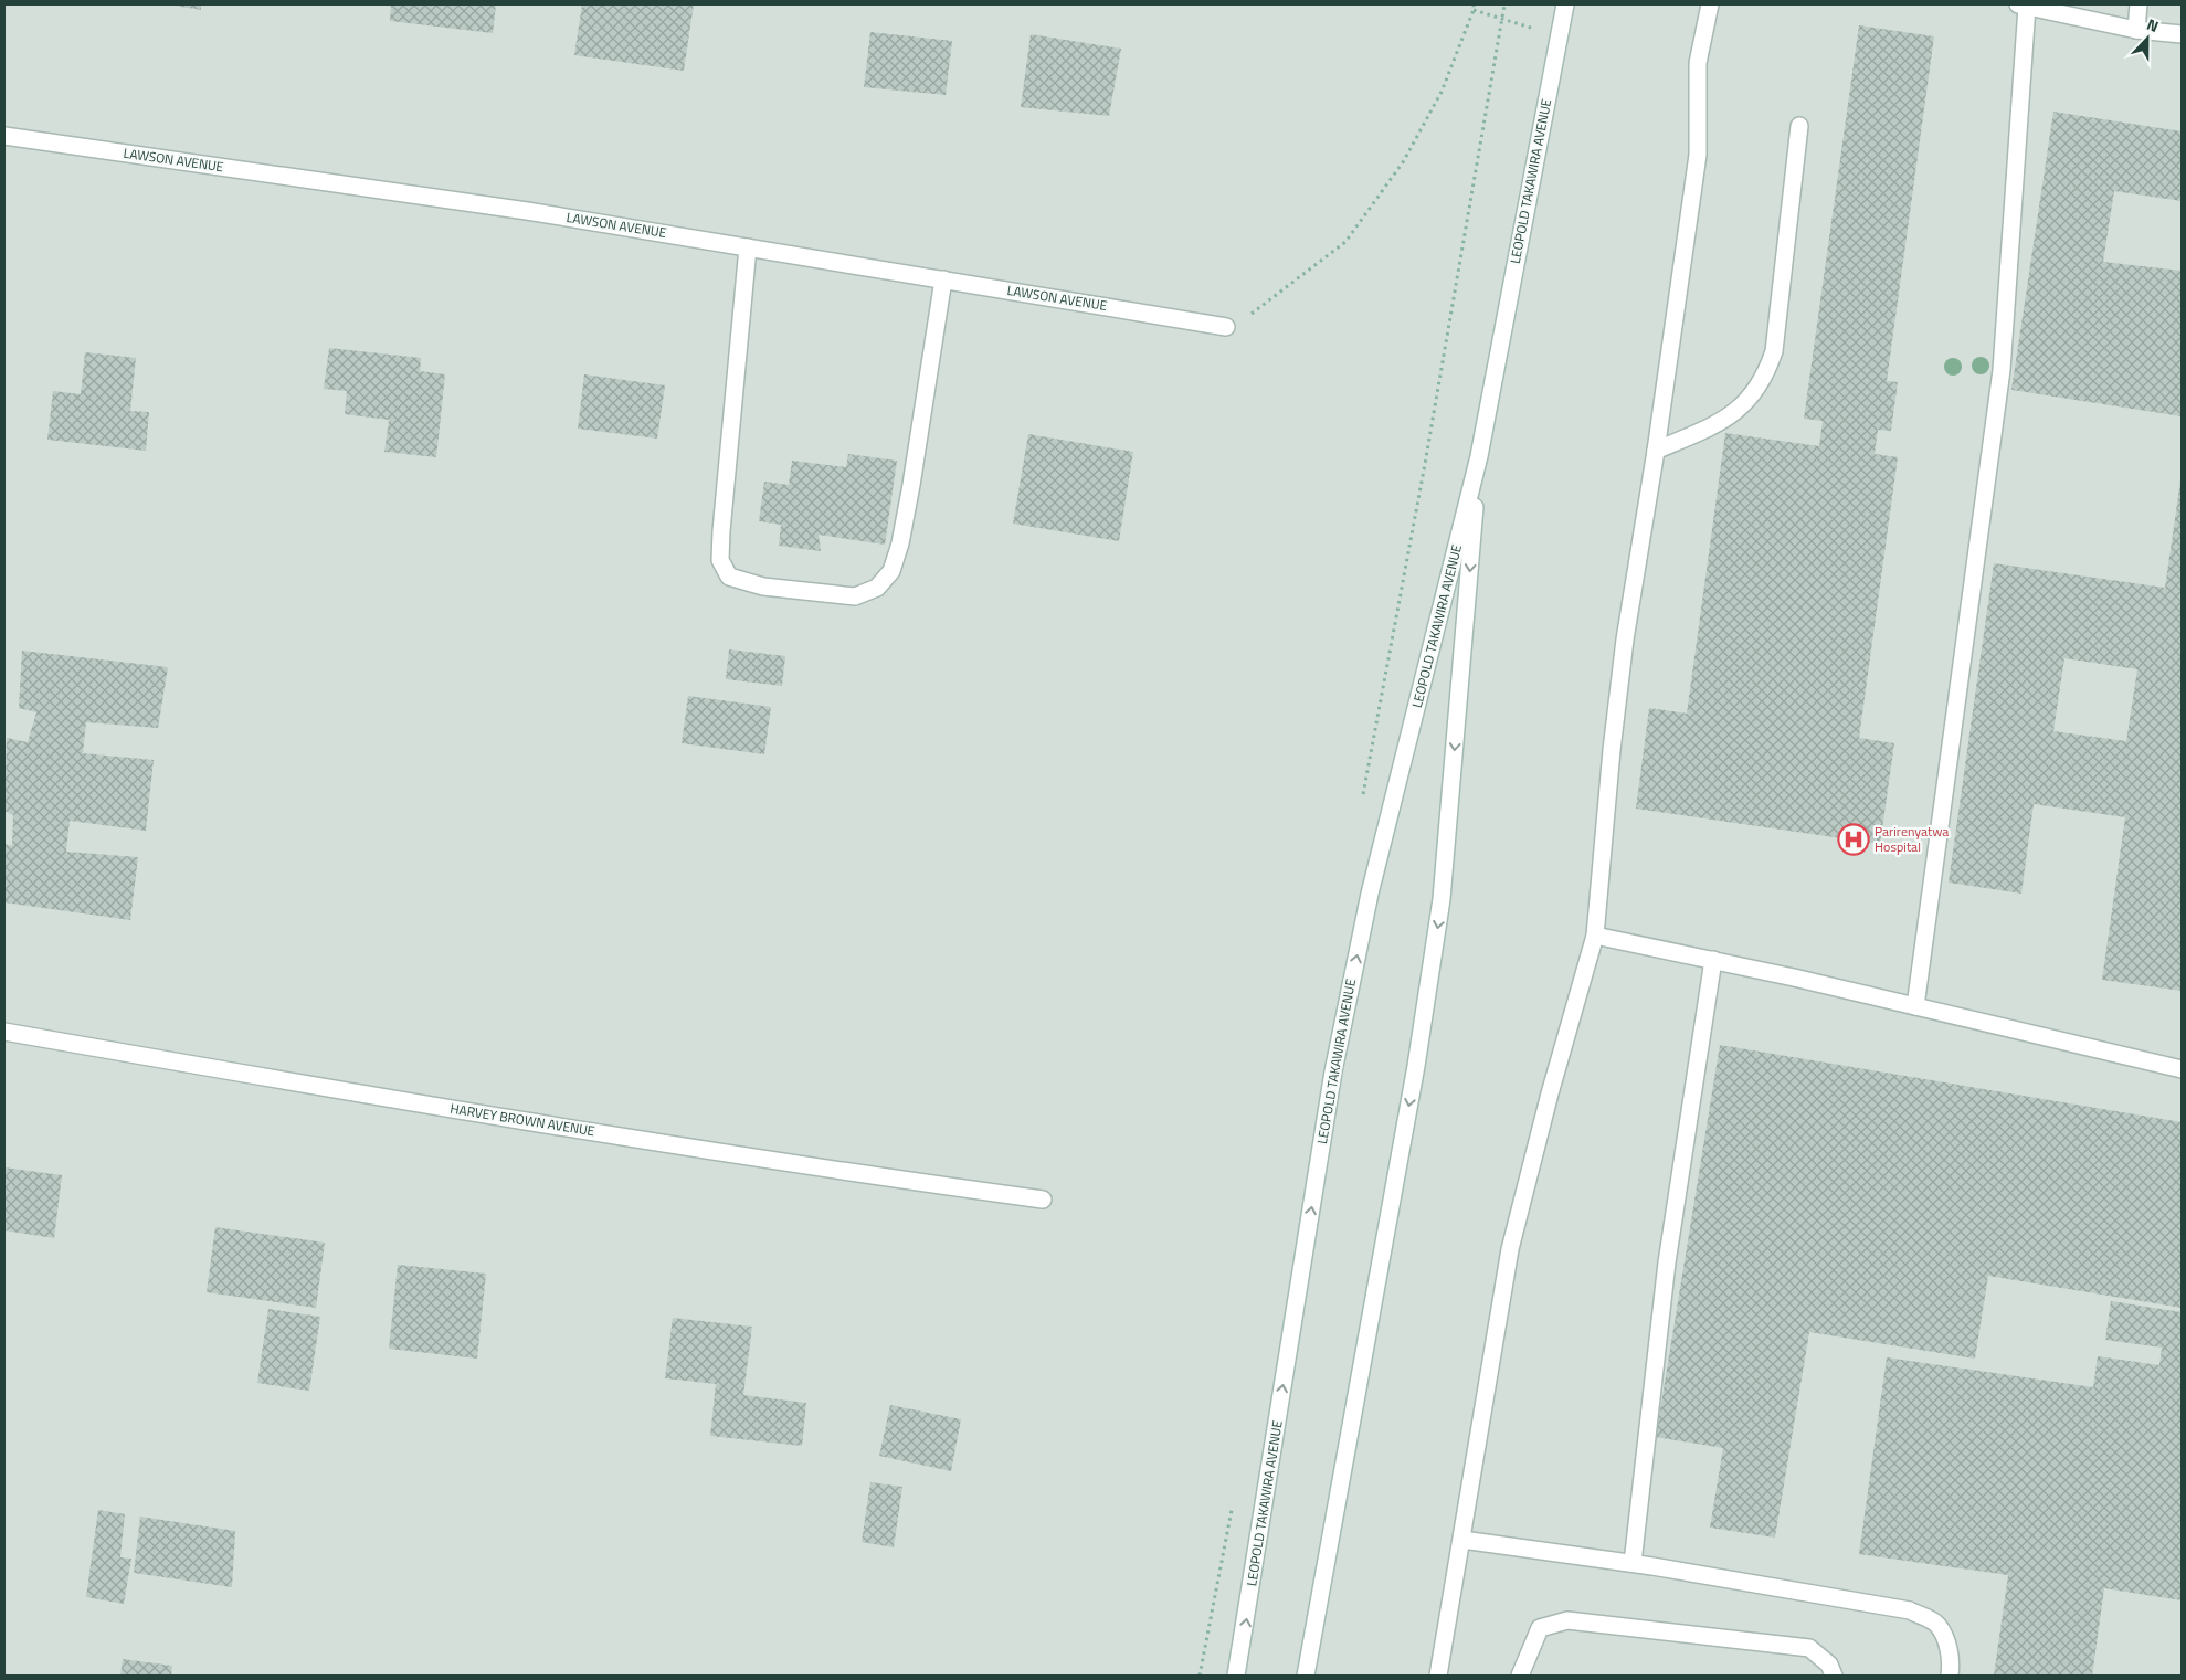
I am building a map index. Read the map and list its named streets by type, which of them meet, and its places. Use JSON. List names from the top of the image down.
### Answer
{
  "streets": {
    "street": ["LAWSON AVENUE", "LEOPOLD TAKAWIRA AVENUE", "HARVEY BROWN AVENUE"]
  },
  "places": {
    "hospital": ["Parirenyatwa Hospital"]
  },
  "north": "top"
}
